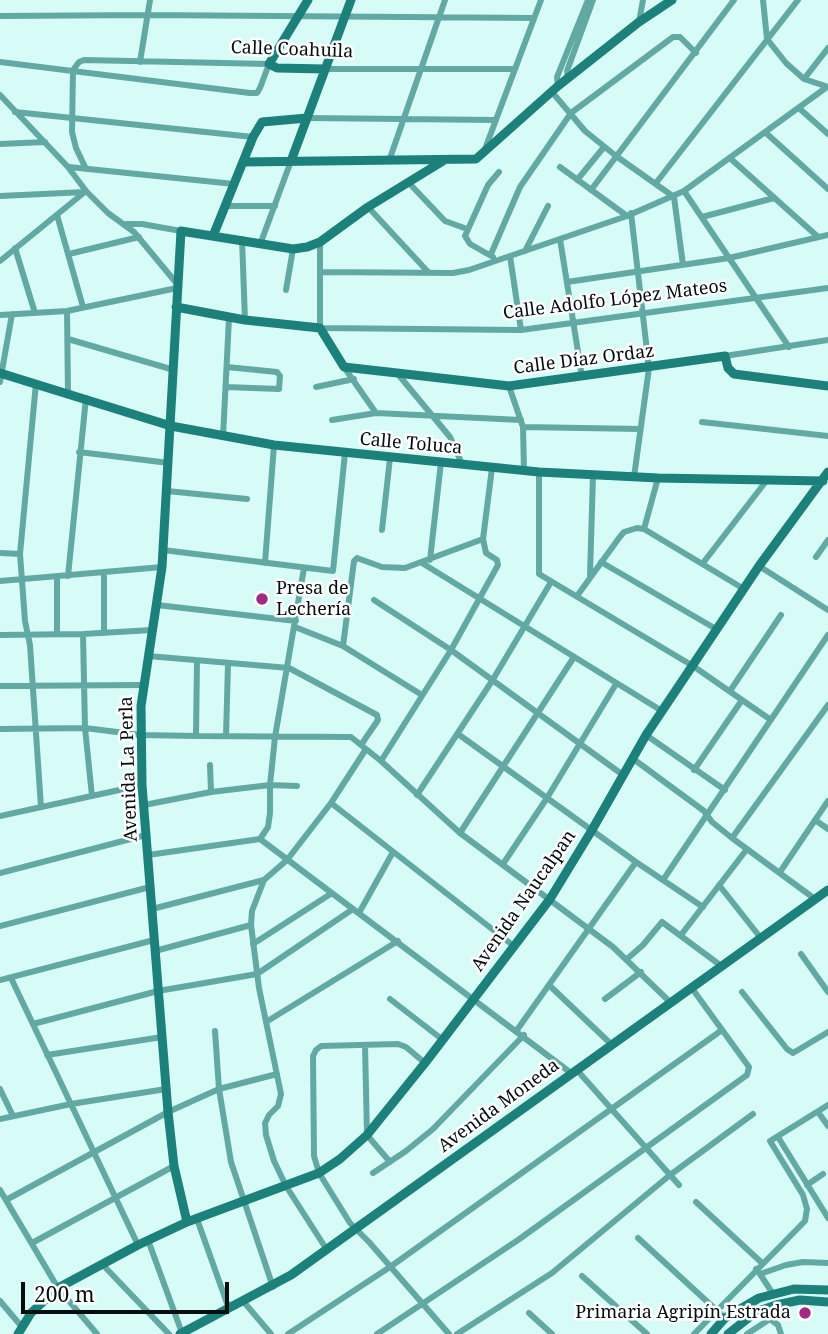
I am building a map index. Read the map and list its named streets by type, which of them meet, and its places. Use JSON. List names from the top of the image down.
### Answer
{
  "streets": {
    "main road": [
      "Calle Coahuila",
      "Calle Adolfo López Mateos",
      "Calle Díaz Ordaz",
      "Calle Toluca",
      "Avenida La Perla",
      "Avenida Naucalpan",
      "Avenida Moneda"
    ]
  },
  "crossings": [
    ["Calle Adolfo López Mateos", "Avenida La Perla"],
    ["Calle Toluca", "Avenida La Perla"],
    ["Calle Toluca", "Avenida Naucalpan"],
    ["Avenida La Perla", "Avenida Naucalpan"]
  ],
  "places": ["Presa de Lechería", "Primaria Agripín Estrada"],
  "scale_bar": "200 m"
}
